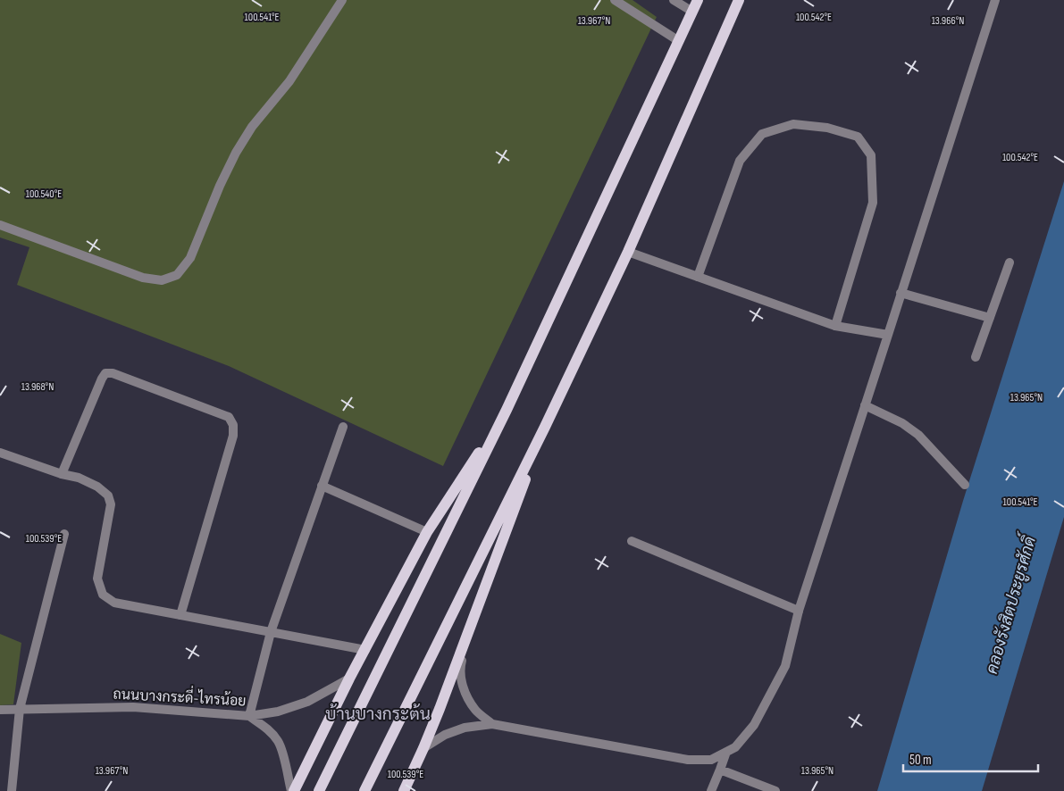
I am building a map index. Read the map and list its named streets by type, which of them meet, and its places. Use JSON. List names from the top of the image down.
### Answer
{
  "streets": {
    "street": ["ถนนบางกระดี่-ไทรน้อย"]
  },
  "districts": ["บ้านบางกระต้น"],
  "water": ["คลองรังสิตประยูรศักดิ์"],
  "scale_bar": "50 m",
  "coordinates": [
    "100.542°E",
    "100.541°E",
    "13.967°N",
    "13.966°N",
    "100.540°E",
    "13.968°N",
    "13.965°N",
    "100.539°E"
  ]
}
